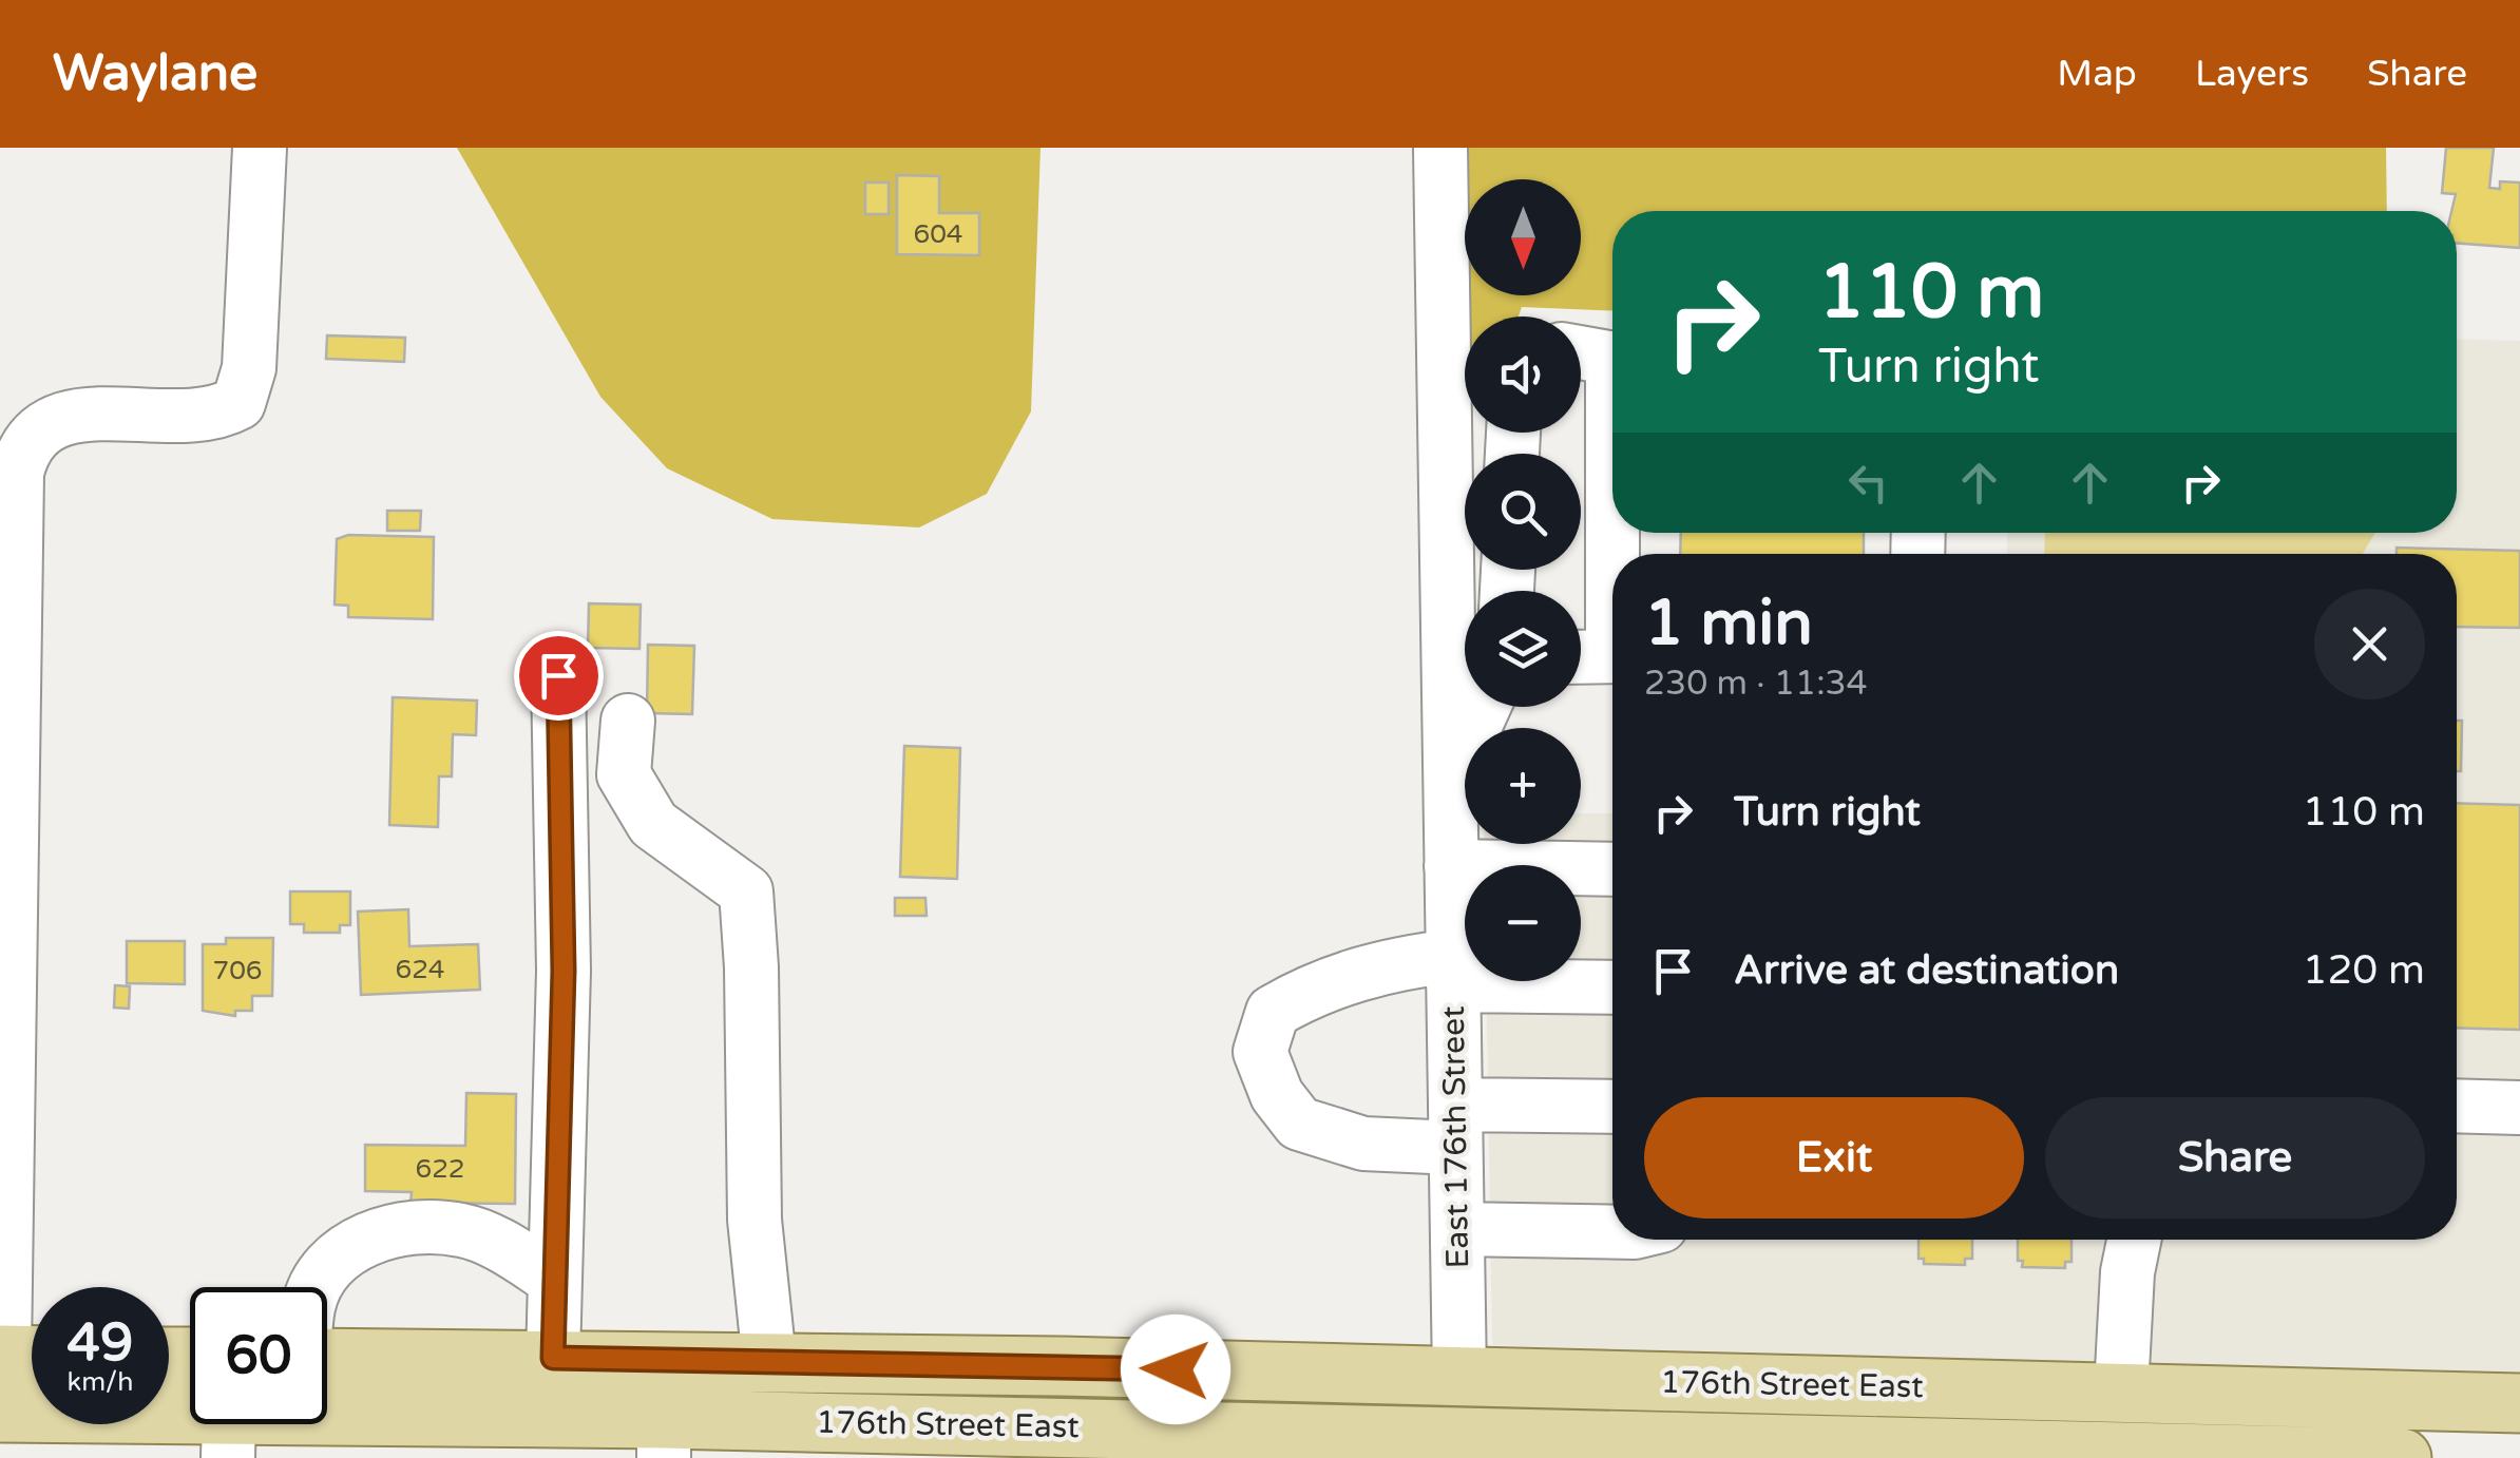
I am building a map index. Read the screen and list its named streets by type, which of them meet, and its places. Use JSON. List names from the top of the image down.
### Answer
{
  "streets": {
    "main road": ["176th Street East"],
    "street": ["East 176th Street"]
  },
  "crossings": [
    ["East 176th Street", "176th Street East"]
  ],
  "house_numbers": [
    "604",
    "624",
    "706",
    "622"
  ],
  "north": "bottom",
  "page": {
    "header": "Waylane",
    "nav": ["Map", "Layers", "Share"],
    "map_buttons": ["+", "−"],
    "turn": ["110 m", "Turn right"],
    "heading": ["1 min", "230 m · 11:34"],
    "list": [
      {
        "name": "Turn right",
        "value": "110 m"
      },
      {
        "name": "Arrive at destination",
        "value": "120 m"
      }
    ],
    "buttons": ["Exit", "Share"],
    "speed": "49 km/h",
    "limit": "60"
  }
}
